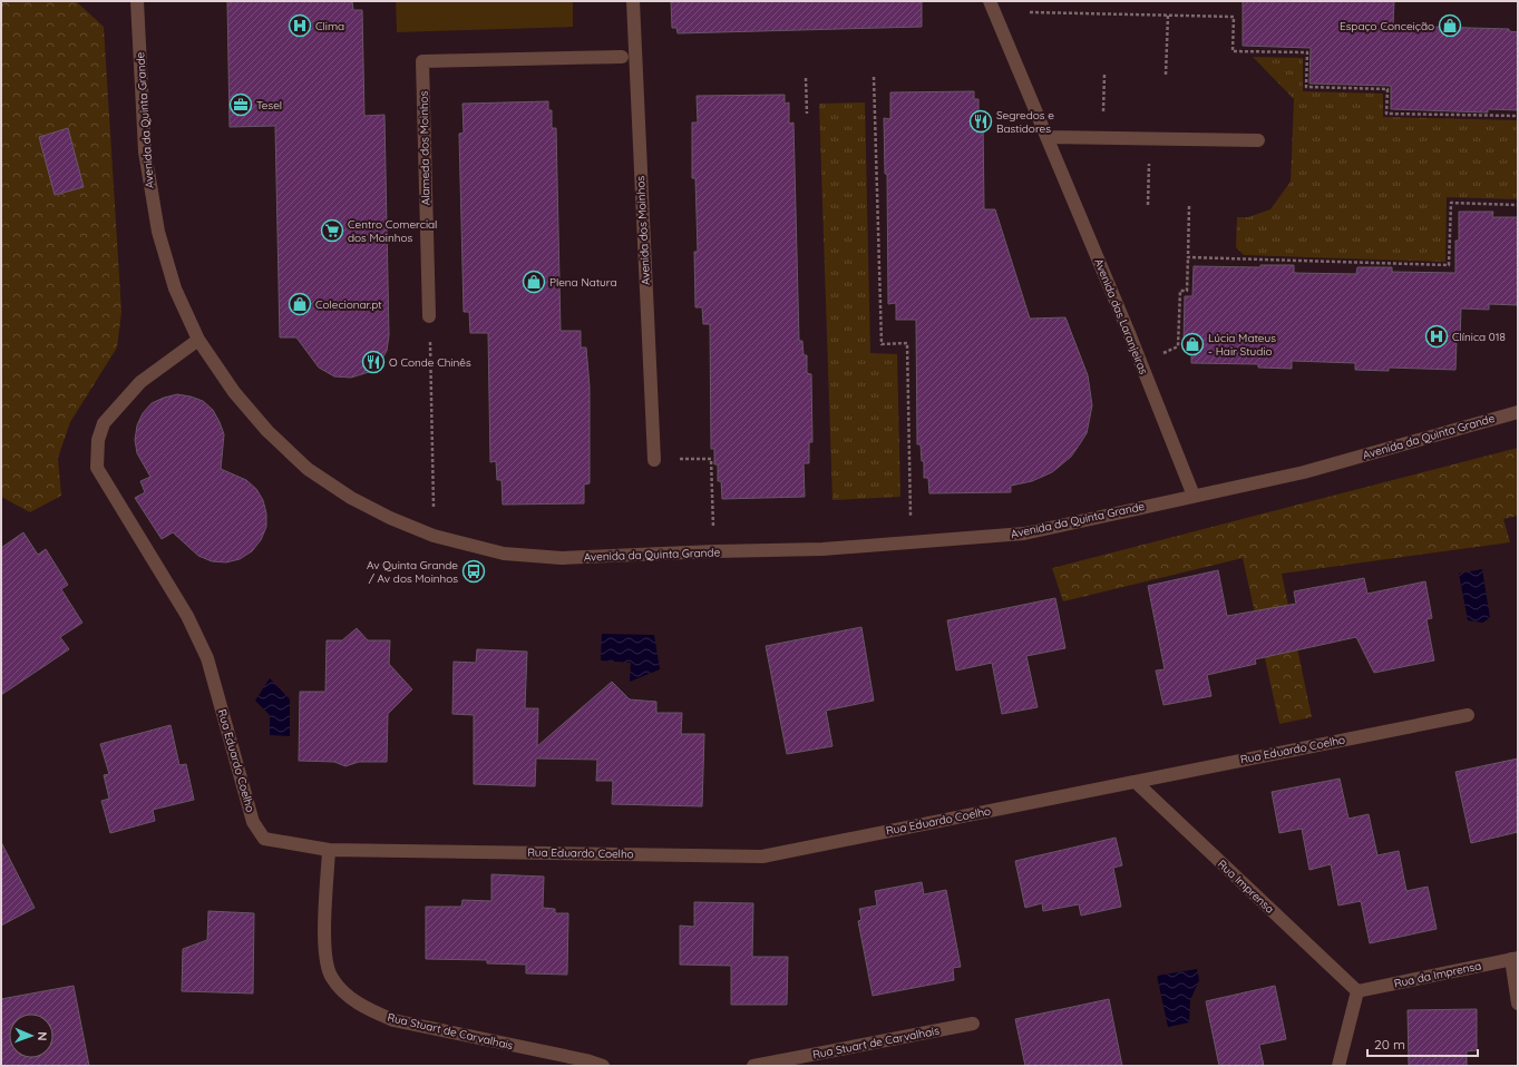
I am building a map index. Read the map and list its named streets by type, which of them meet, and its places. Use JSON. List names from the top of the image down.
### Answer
{
  "streets": {
    "street": [
      "Avenida da Quinta Grande",
      "Alameda dos Moinhos",
      "Avenida dos Moinhos",
      "Avenida das Laranjeiras",
      "Rua Eduardo Coelho",
      "Rua Imprensa",
      "Rua da Imprensa",
      "Rua Stuart de Carvalhais"
    ]
  },
  "crossings": [
    ["Avenida da Quinta Grande", "Avenida das Laranjeiras"],
    ["Avenida da Quinta Grande", "Rua Eduardo Coelho"],
    ["Rua Eduardo Coelho", "Rua Imprensa"],
    ["Rua Eduardo Coelho", "Rua Stuart de Carvalhais"],
    ["Rua Imprensa", "Rua da Imprensa"]
  ],
  "places": {
    "hospital": ["Clima", "Clínica 018"],
    "shop": [
      "Espaço Conceição",
      "Plena Natura",
      "Colecionar.pt",
      "Lúcia Mateus - Hair Studio"
    ],
    "office": ["Tesel"],
    "restaurant": ["Segredos e Bastidores", "O Conde Chinês"],
    "supermarket": ["Centro Comercial dos Moinhos"],
    "bus stop": ["Av Quinta Grande / Av dos Moinhos"]
  },
  "scale_bar": "20 m",
  "north": "right"
}
